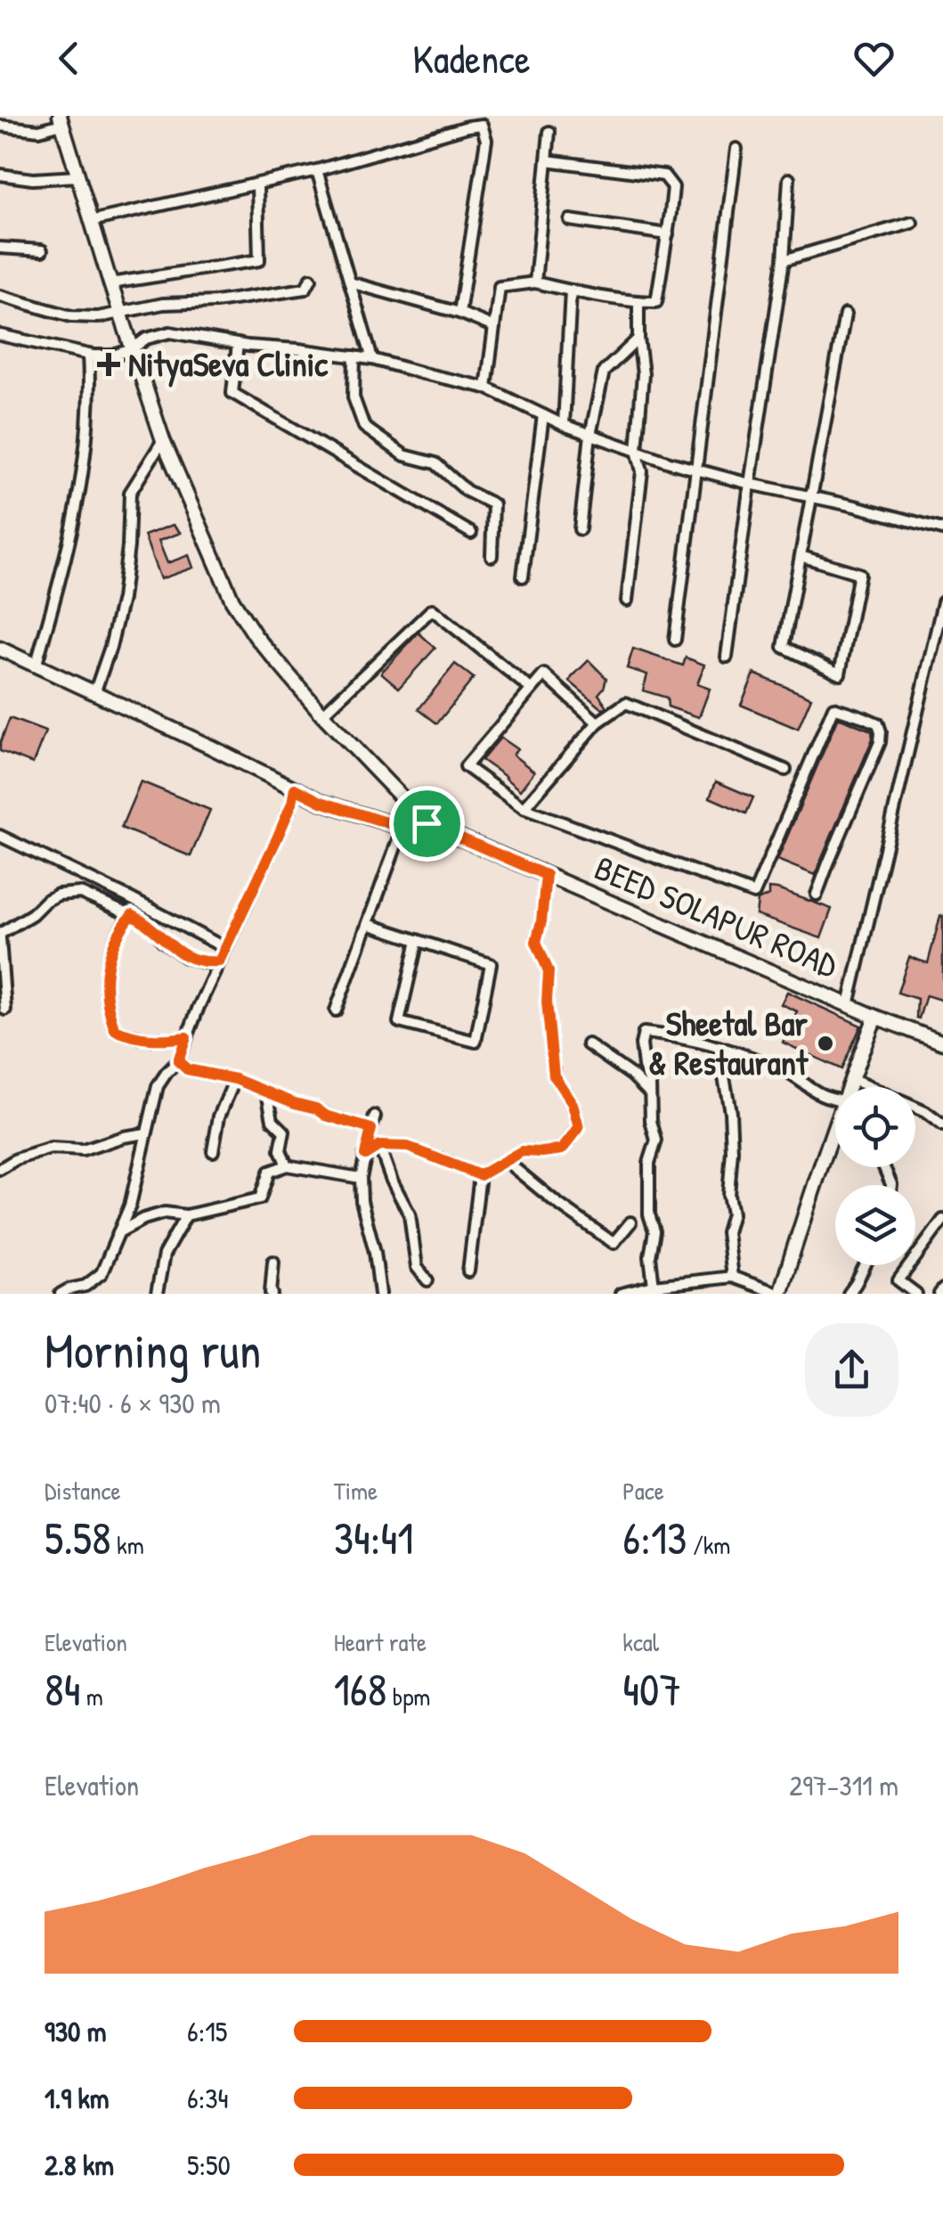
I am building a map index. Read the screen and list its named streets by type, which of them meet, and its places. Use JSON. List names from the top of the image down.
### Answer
{
  "streets": {
    "main road": ["BEED SOLAPUR ROAD"]
  },
  "places": {
    "health": ["NityaSeva Clinic"],
    "other": ["Sheetal Bar & Restaurant"]
  },
  "page": {
    "header": "Kadence",
    "heading": ["Morning run", "07:40 · 6 × 930 m"],
    "stats": [
      ["Distance", "5.58 km"],
      ["Time", "34:41"],
      ["Pace", "6:13 /km"],
      ["Elevation", "84 m"],
      ["Heart rate", "168 bpm"],
      ["kcal", "407"]
    ],
    "chart": ["Elevation", "297–311 m"],
    "list": [
      {
        "name": "930 m",
        "note": "6:15"
      },
      {
        "name": "1.9 km",
        "note": "6:34"
      },
      {
        "name": "2.8 km",
        "note": "5:50"
      }
    ]
  }
}
